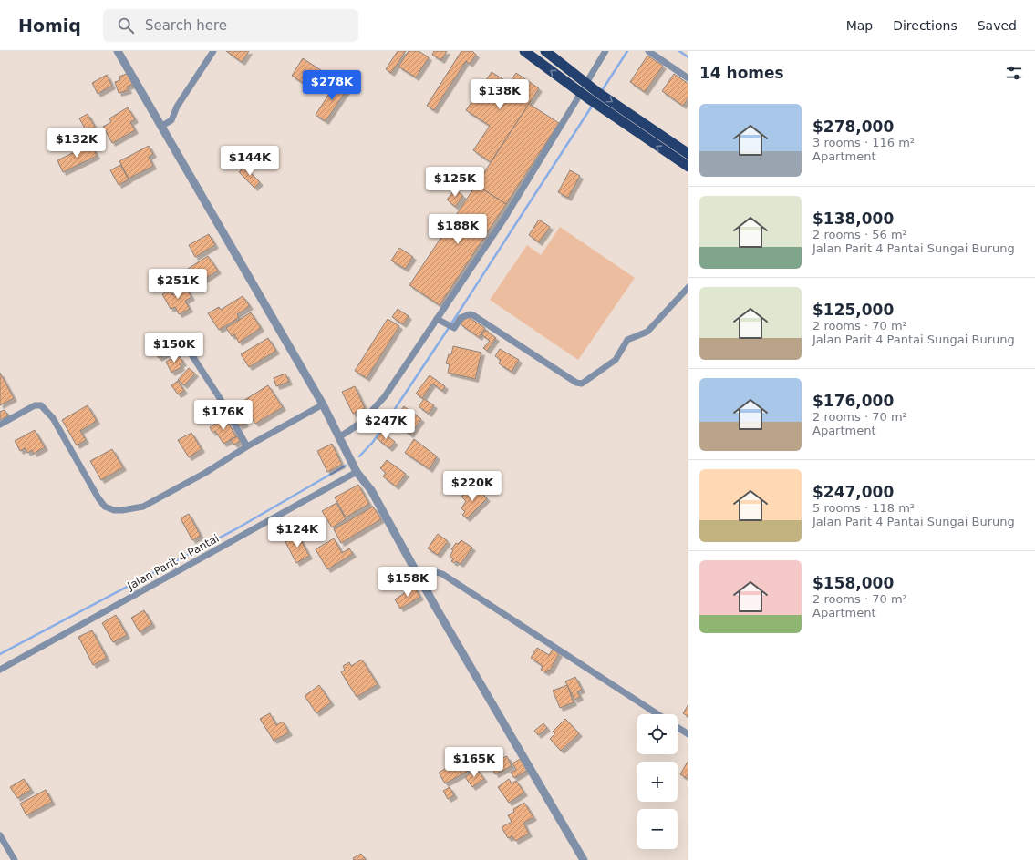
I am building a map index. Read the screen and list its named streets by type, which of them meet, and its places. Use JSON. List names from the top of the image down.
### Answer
{
  "streets": {
    "street": ["Jalan Parit 4 Pantai"]
  },
  "page": {
    "header": "Homiq",
    "search": "Search here",
    "nav": ["Map", "Directions", "Saved"],
    "heading": "14 homes",
    "price": [
      "$278K",
      "$138K",
      "$132K",
      "$144K",
      "$125K",
      "$188K",
      "$251K",
      "$150K",
      "$176K",
      "$247K",
      "$220K",
      "$124K",
      "$158K",
      "$165K"
    ],
    "list": [
      {
        "name": "$278,000",
        "note": "3 rooms · 116 m² · Apartment"
      },
      {
        "name": "$138,000",
        "note": "2 rooms · 56 m² · Jalan Parit 4 Pantai Sungai Burung"
      },
      {
        "name": "$125,000",
        "note": "2 rooms · 70 m² · Jalan Parit 4 Pantai Sungai Burung"
      },
      {
        "name": "$176,000",
        "note": "2 rooms · 70 m² · Apartment"
      },
      {
        "name": "$247,000",
        "note": "5 rooms · 118 m² · Jalan Parit 4 Pantai Sungai Burung"
      },
      {
        "name": "$158,000",
        "note": "2 rooms · 70 m² · Apartment"
      }
    ],
    "map_buttons": ["+", "−"]
  }
}
